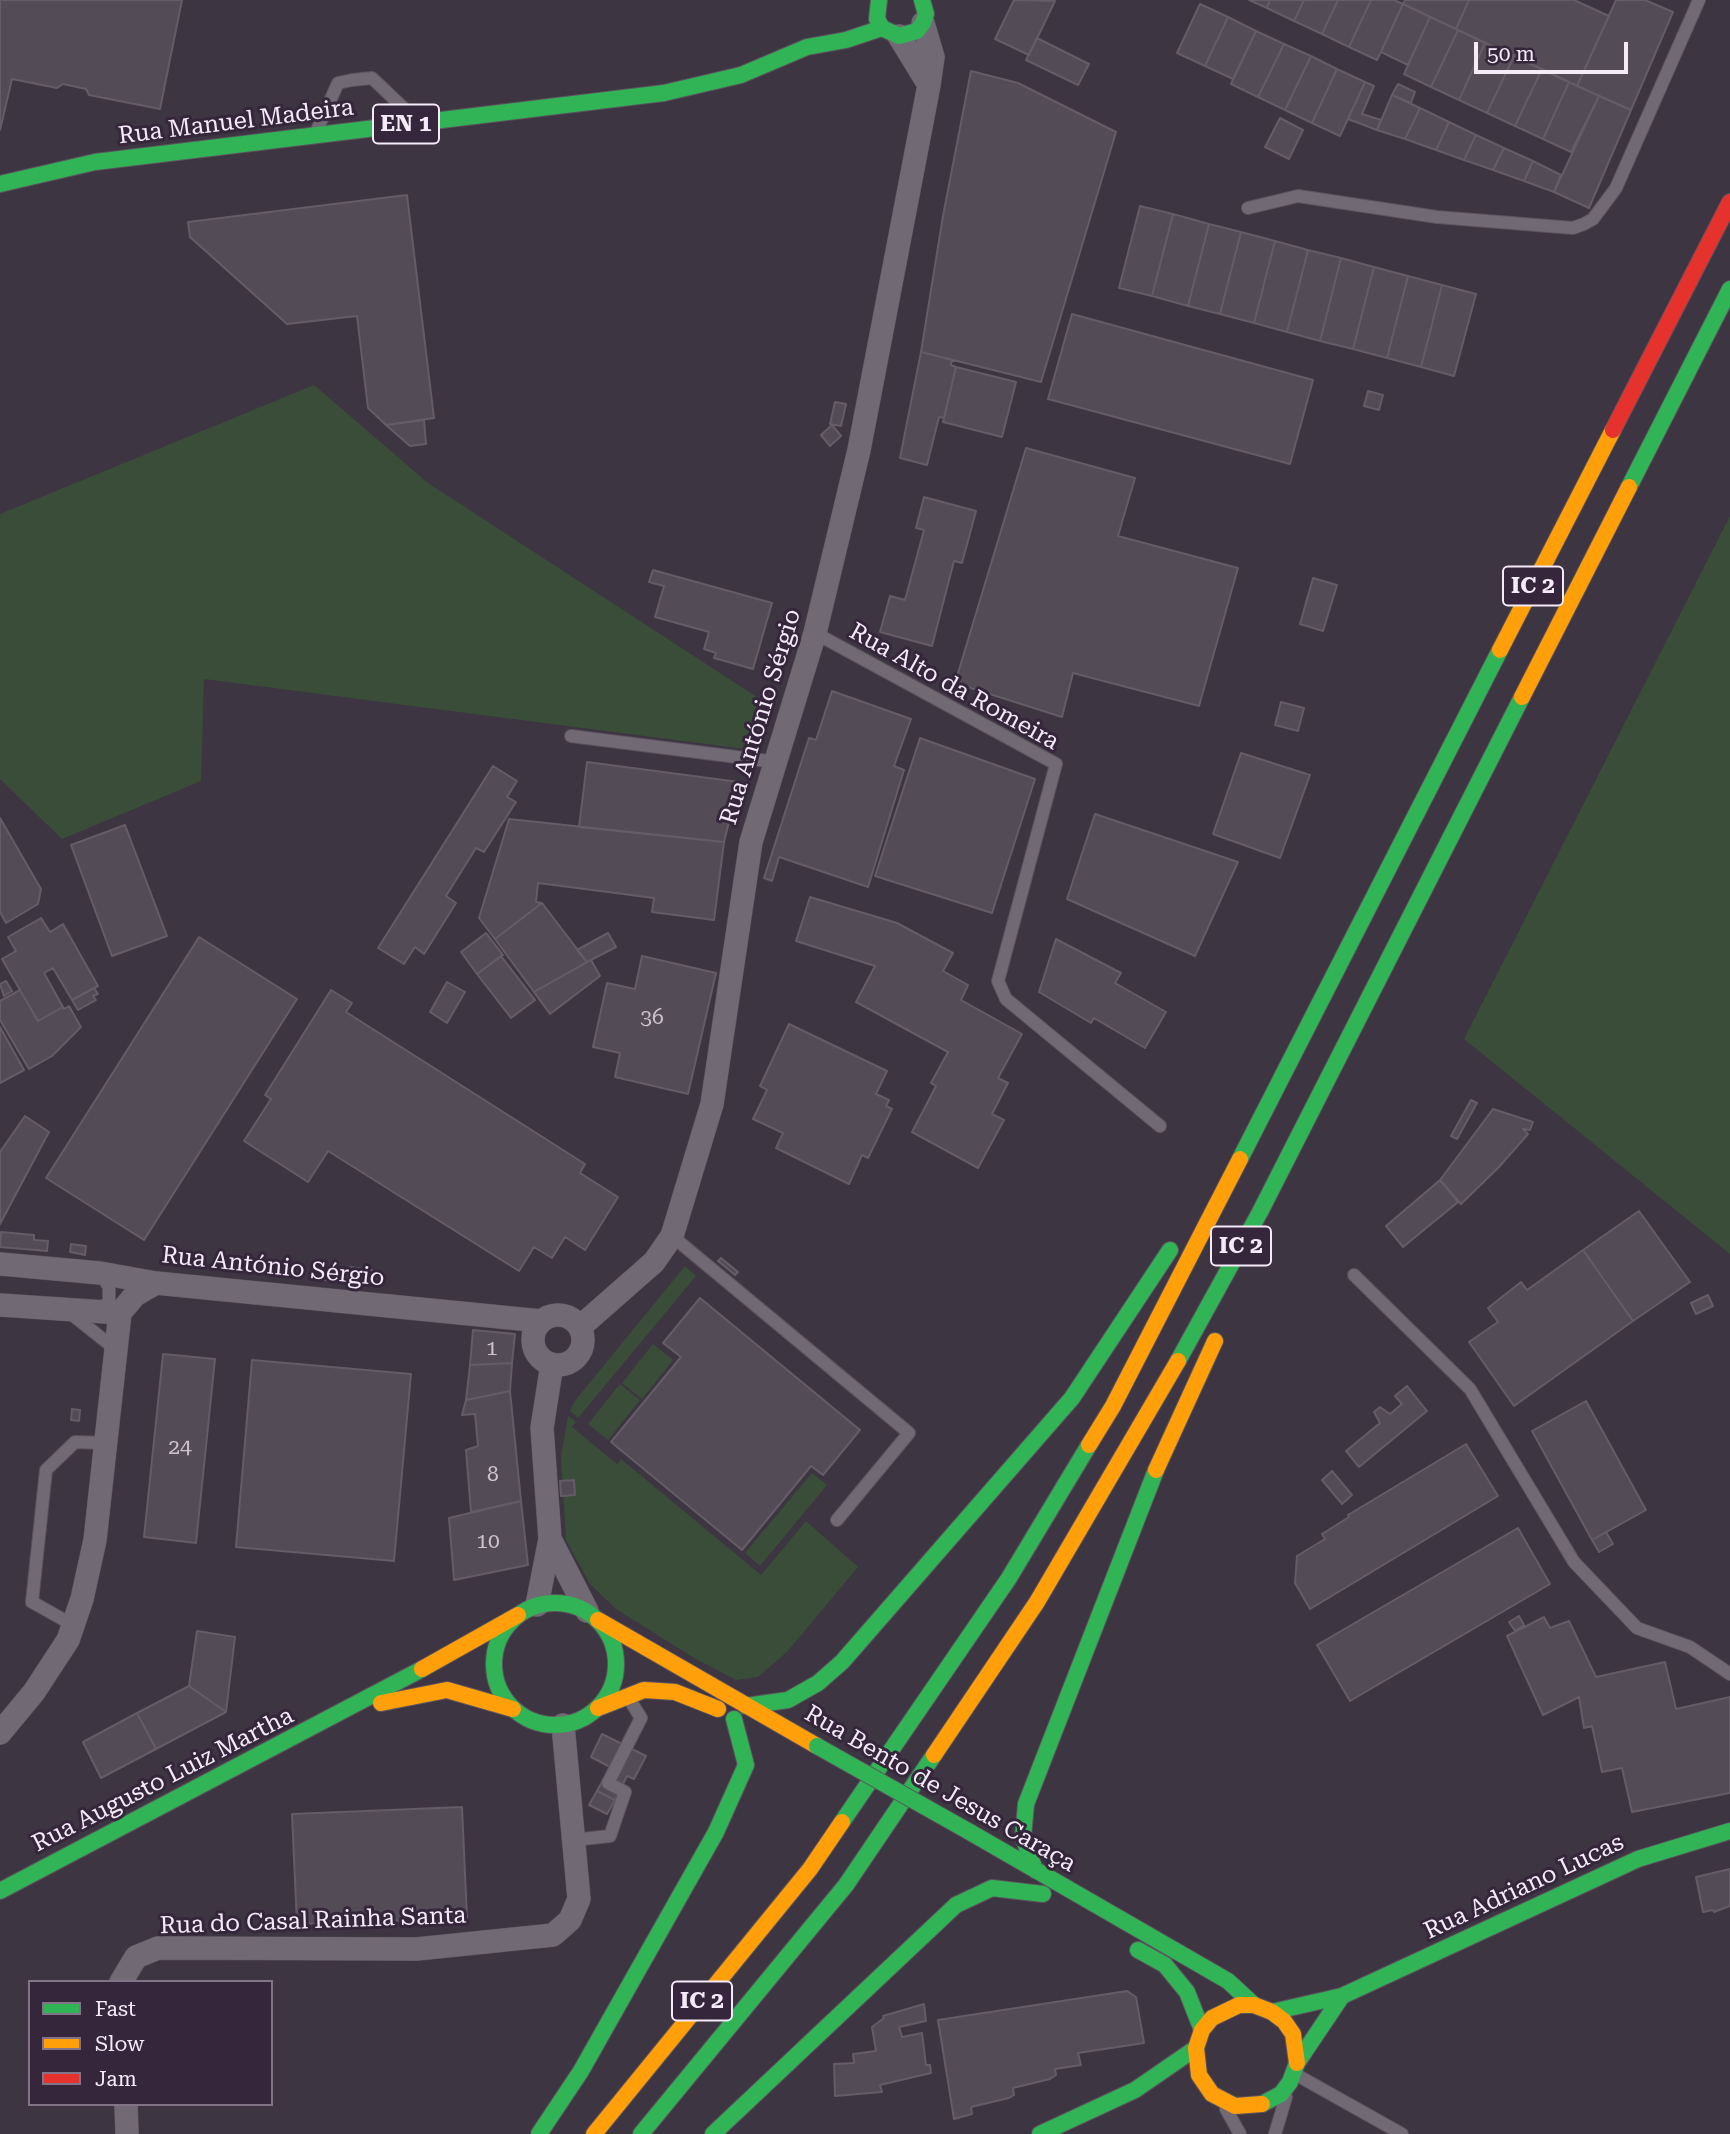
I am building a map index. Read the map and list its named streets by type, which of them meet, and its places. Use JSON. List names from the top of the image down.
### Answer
{
  "streets": {
    "main road": [
      "Rua Manuel Madeira",
      "EN 1",
      "IC 2",
      "Rua Augusto Luiz Martha",
      "Rua Bento de Jesus Caraça",
      "Rua Adriano Lucas"
    ],
    "street": ["Rua António Sérgio", "Rua do Casal Rainha Santa"],
    "lane": ["Rua Alto da Romeira"]
  },
  "crossings": [
    ["Rua Manuel Madeira", "EN 1"],
    ["EN 1", "Rua António Sérgio"],
    ["Rua Alto da Romeira", "Rua António Sérgio"],
    ["Rua Augusto Luiz Martha", "Rua Bento de Jesus Caraça"],
    ["Rua Augusto Luiz Martha", "Rua do Casal Rainha Santa"],
    ["Rua Bento de Jesus Caraça", "Rua Adriano Lucas"],
    ["Rua Bento de Jesus Caraça", "Rua do Casal Rainha Santa"]
  ],
  "house_numbers": [
    "36",
    "1",
    "24",
    "8",
    "10"
  ],
  "legend": ["Fast", "Slow", "Jam"],
  "scale_bar": "50 m"
}
